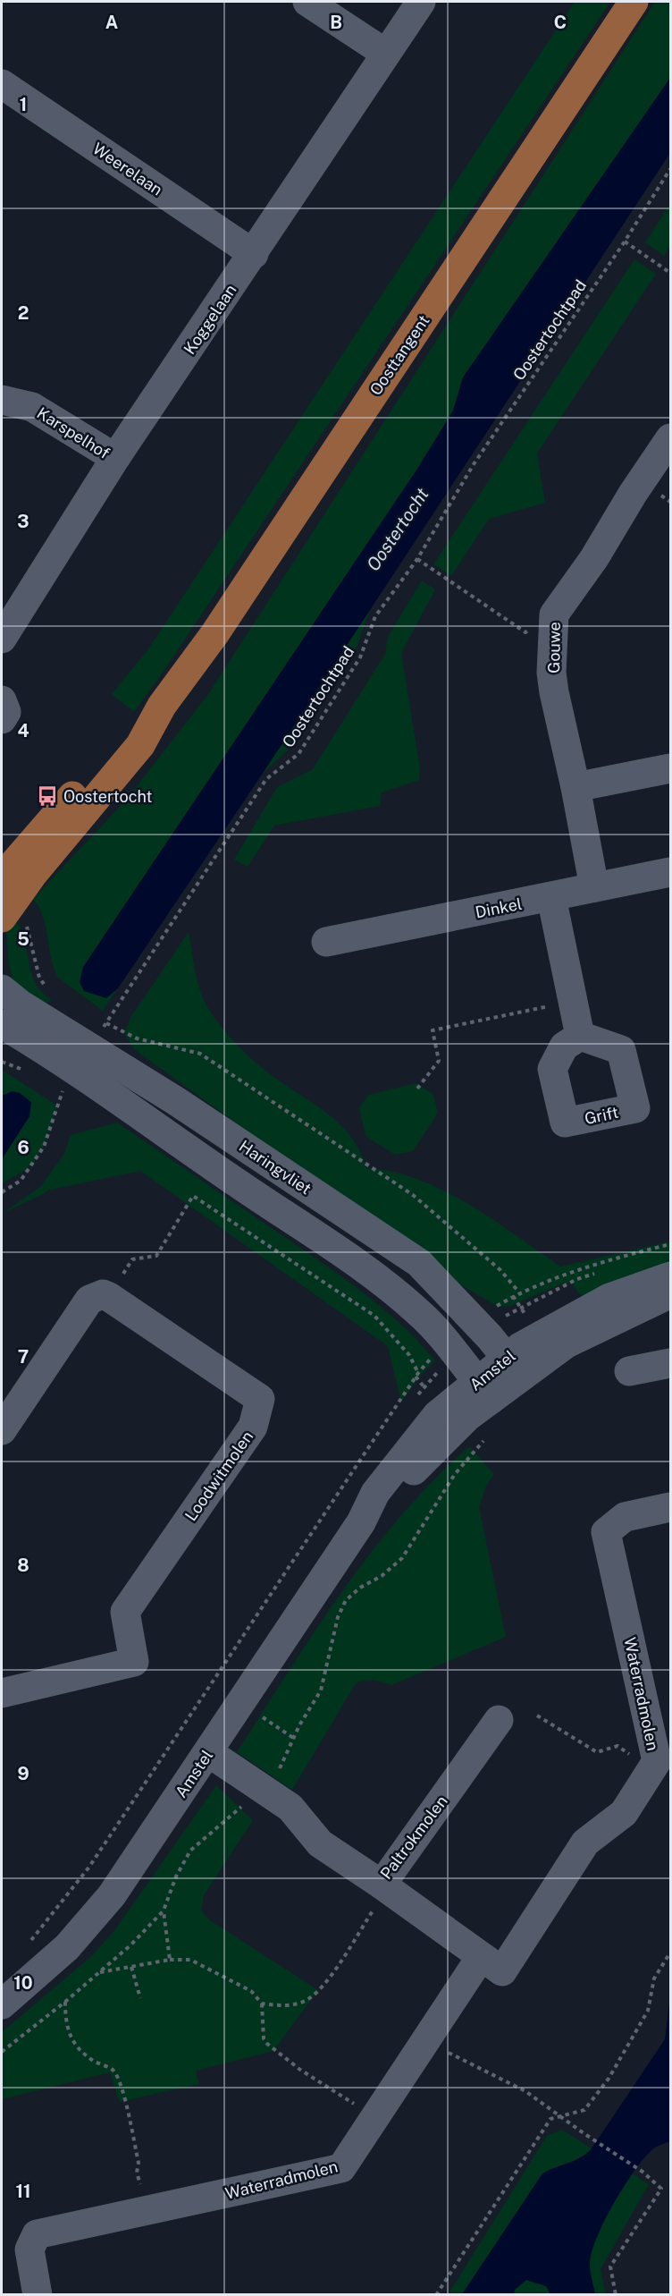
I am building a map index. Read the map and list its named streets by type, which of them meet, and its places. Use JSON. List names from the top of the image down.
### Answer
{
  "streets": {
    "main road": ["Oosttangent"],
    "street": [
      "Weerelaan",
      "Koggelaan",
      "Karspelhof",
      "Gouwe",
      "Dinkel",
      "Haringvliet",
      "Amstel",
      "Loodwitmolen",
      "Waterradmolen",
      "Paltrokmolen"
    ],
    "path": ["Oostertochtpad"]
  },
  "crossings": [
    ["Weerelaan", "Koggelaan"],
    ["Koggelaan", "Karspelhof"],
    ["Gouwe", "Dinkel"],
    ["Haringvliet", "Amstel"],
    ["Amstel", "Paltrokmolen"],
    ["Waterradmolen", "Paltrokmolen"]
  ],
  "water": ["Oostertocht"],
  "places": {
    "bus stop": ["Oostertocht"]
  },
  "grid": {
    "columns": ["A", "B", "C"],
    "rows": [
      "1",
      "2",
      "3",
      "4",
      "5",
      "6",
      "7",
      "8",
      "9",
      "10",
      "11"
    ]
  }
}
